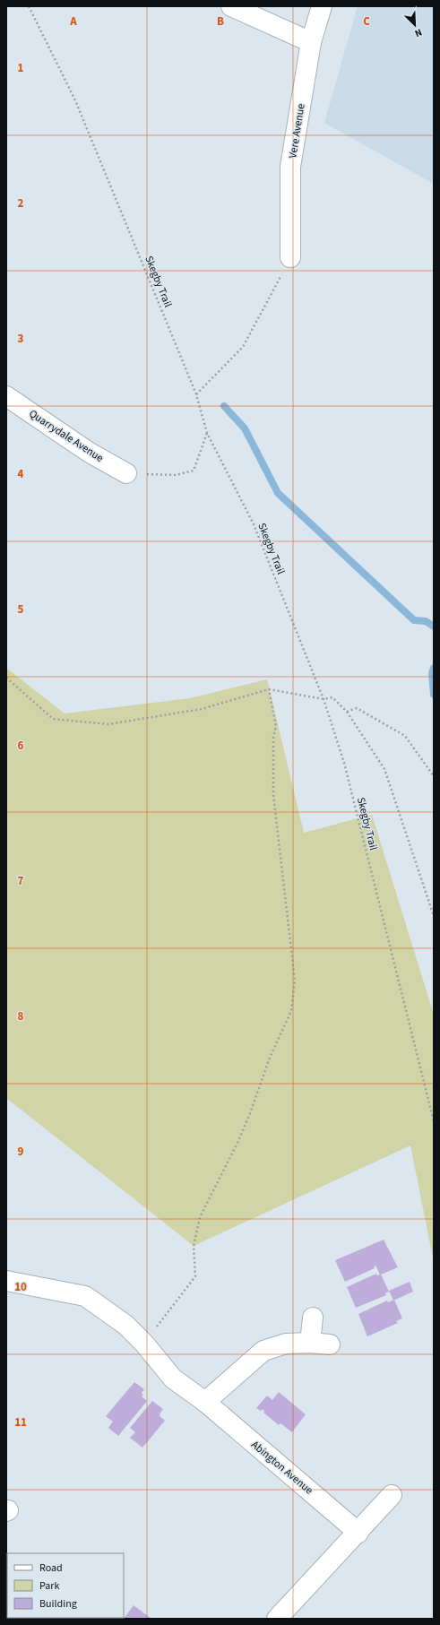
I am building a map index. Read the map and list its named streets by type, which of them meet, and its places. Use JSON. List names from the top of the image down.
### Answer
{
  "streets": {
    "street": ["Vere Avenue", "Quarrydale Avenue", "Abington Avenue"],
    "path": ["Skegby Trail"]
  },
  "legend": ["Road", "Park", "Building"],
  "north": "bottom right",
  "grid": {
    "columns": ["A", "B", "C"],
    "rows": [
      "1",
      "2",
      "3",
      "4",
      "5",
      "6",
      "7",
      "8",
      "9",
      "10",
      "11"
    ]
  }
}
